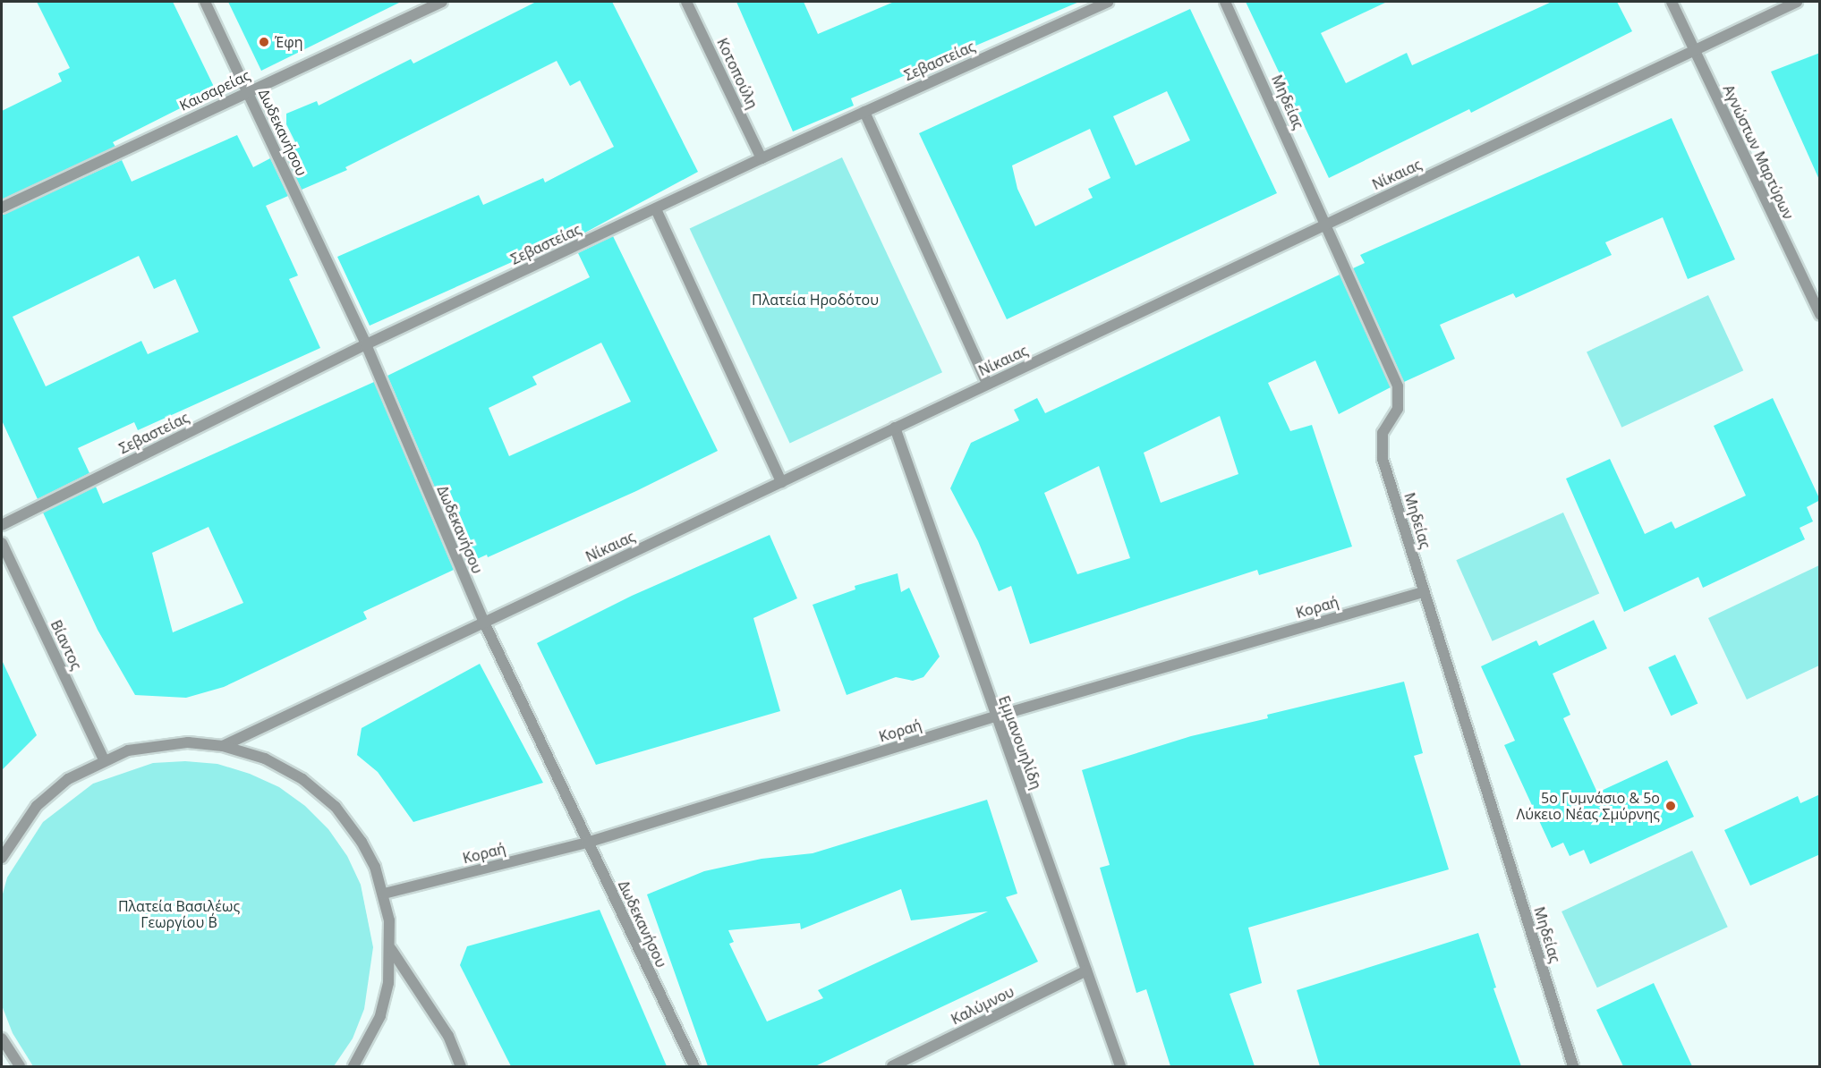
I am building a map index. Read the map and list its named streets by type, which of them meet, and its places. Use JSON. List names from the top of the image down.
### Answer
{
  "streets": {
    "street": [
      "Σεβαστείας",
      "Κοτοπούλη",
      "Καισαρείας",
      "Μηδείας",
      "Δωδεκανήσου",
      "Αγνώστων Μαρτύρων",
      "Νίκαιας",
      "Κοραή",
      "Βίαντος",
      "Εμμανουηλίδη",
      "Καλύμνου"
    ]
  },
  "crossings": [
    ["Σεβαστείας", "Κοτοπούλη"],
    ["Σεβαστείας", "Δωδεκανήσου"],
    ["Καισαρείας", "Δωδεκανήσου"],
    ["Μηδείας", "Νίκαιας"],
    ["Μηδείας", "Κοραή"],
    ["Δωδεκανήσου", "Νίκαιας"],
    ["Δωδεκανήσου", "Κοραή"],
    ["Αγνώστων Μαρτύρων", "Νίκαιας"],
    ["Νίκαιας", "Εμμανουηλίδη"],
    ["Κοραή", "Εμμανουηλίδη"],
    ["Εμμανουηλίδη", "Καλύμνου"]
  ],
  "parks": ["Πλατεία Ηροδότου", "Πλατεία Βασιλέως Γεωργίου Β΄"],
  "places": ["Έφη", "5ο Γυμνάσιο & 5ο Λύκειο Νέας Σμύρνης"]
}
